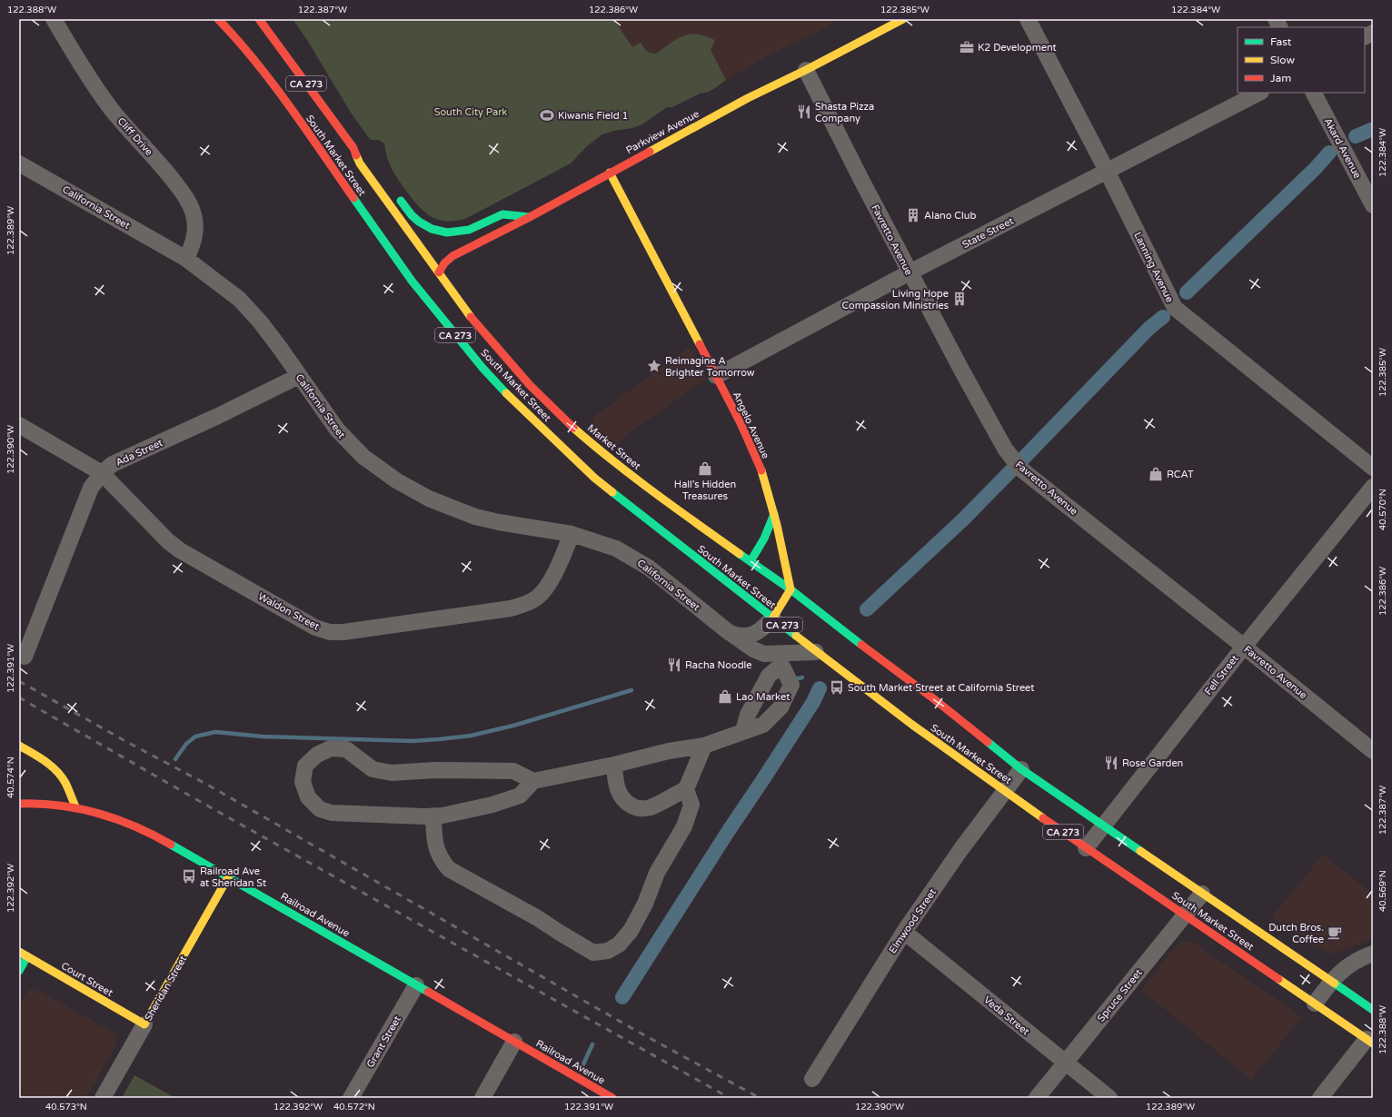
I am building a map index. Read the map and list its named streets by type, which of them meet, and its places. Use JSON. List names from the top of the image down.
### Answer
{
  "streets": {
    "main road": [
      "CA 273",
      "Parkview Avenue",
      "South Market Street",
      "Angelo Avenue",
      "Market Street",
      "Railroad Avenue",
      "Court Street",
      "Sheridan Street"
    ],
    "street": [
      "Cliff Drive",
      "Akard Avenue",
      "California Street",
      "State Street",
      "Favretto Avenue",
      "Lanning Avenue",
      "Ada Street",
      "Waldon Street",
      "Fell Street",
      "Elmwood Street",
      "Spruce Street",
      "Veda Street",
      "Grant Street"
    ]
  },
  "crossings": [
    ["Parkview Avenue", "South Market Street"],
    ["Parkview Avenue", "Favretto Avenue"],
    ["Parkview Avenue", "Angelo Avenue"],
    ["Parkview Avenue", "Market Street"],
    ["Cliff Drive", "California Street"],
    ["South Market Street", "California Street"],
    ["South Market Street", "Angelo Avenue"],
    ["South Market Street", "Market Street"],
    ["South Market Street", "Fell Street"],
    ["South Market Street", "Elmwood Street"],
    ["South Market Street", "Spruce Street"],
    ["California Street", "Ada Street"],
    ["California Street", "Waldon Street"],
    ["State Street", "Favretto Avenue"],
    ["State Street", "Lanning Avenue"],
    ["State Street", "Angelo Avenue"],
    ["Favretto Avenue", "Fell Street"],
    ["Angelo Avenue", "Market Street"],
    ["Ada Street", "Waldon Street"],
    ["Railroad Avenue", "Sheridan Street"],
    ["Railroad Avenue", "Grant Street"],
    ["Elmwood Street", "Veda Street"],
    ["Court Street", "Sheridan Street"],
    ["Spruce Street", "Veda Street"]
  ],
  "parks": ["South City Park"],
  "places": {
    "office": ["K2 Development"],
    "restaurant": ["Shasta Pizza Company", "Racha Noodle", "Rose Garden"],
    "sports": ["Kiwanis Field 1"],
    "building": ["Alano Club", "Living Hope Compassion Ministries"],
    "place": ["Reimagine A Brighter Tomorrow"],
    "shop": ["Hall’s Hidden Treasures", "RCAT", "Lao Market"],
    "bus stop": ["South Market Street at California Street", "Railroad Ave at Sheridan St"],
    "cafe": ["Dutch Bros. Coffee"]
  },
  "legend": ["Fast", "Slow", "Jam"],
  "coordinates": [
    "122.388°W",
    "122.387°W",
    "122.386°W",
    "122.385°W",
    "122.384°W",
    "122.389°W",
    "122.390°W",
    "40.570°N",
    "122.391°W",
    "40.574°N",
    "122.392°W",
    "40.569°N",
    "40.573°N",
    "40.572°N"
  ]
}
